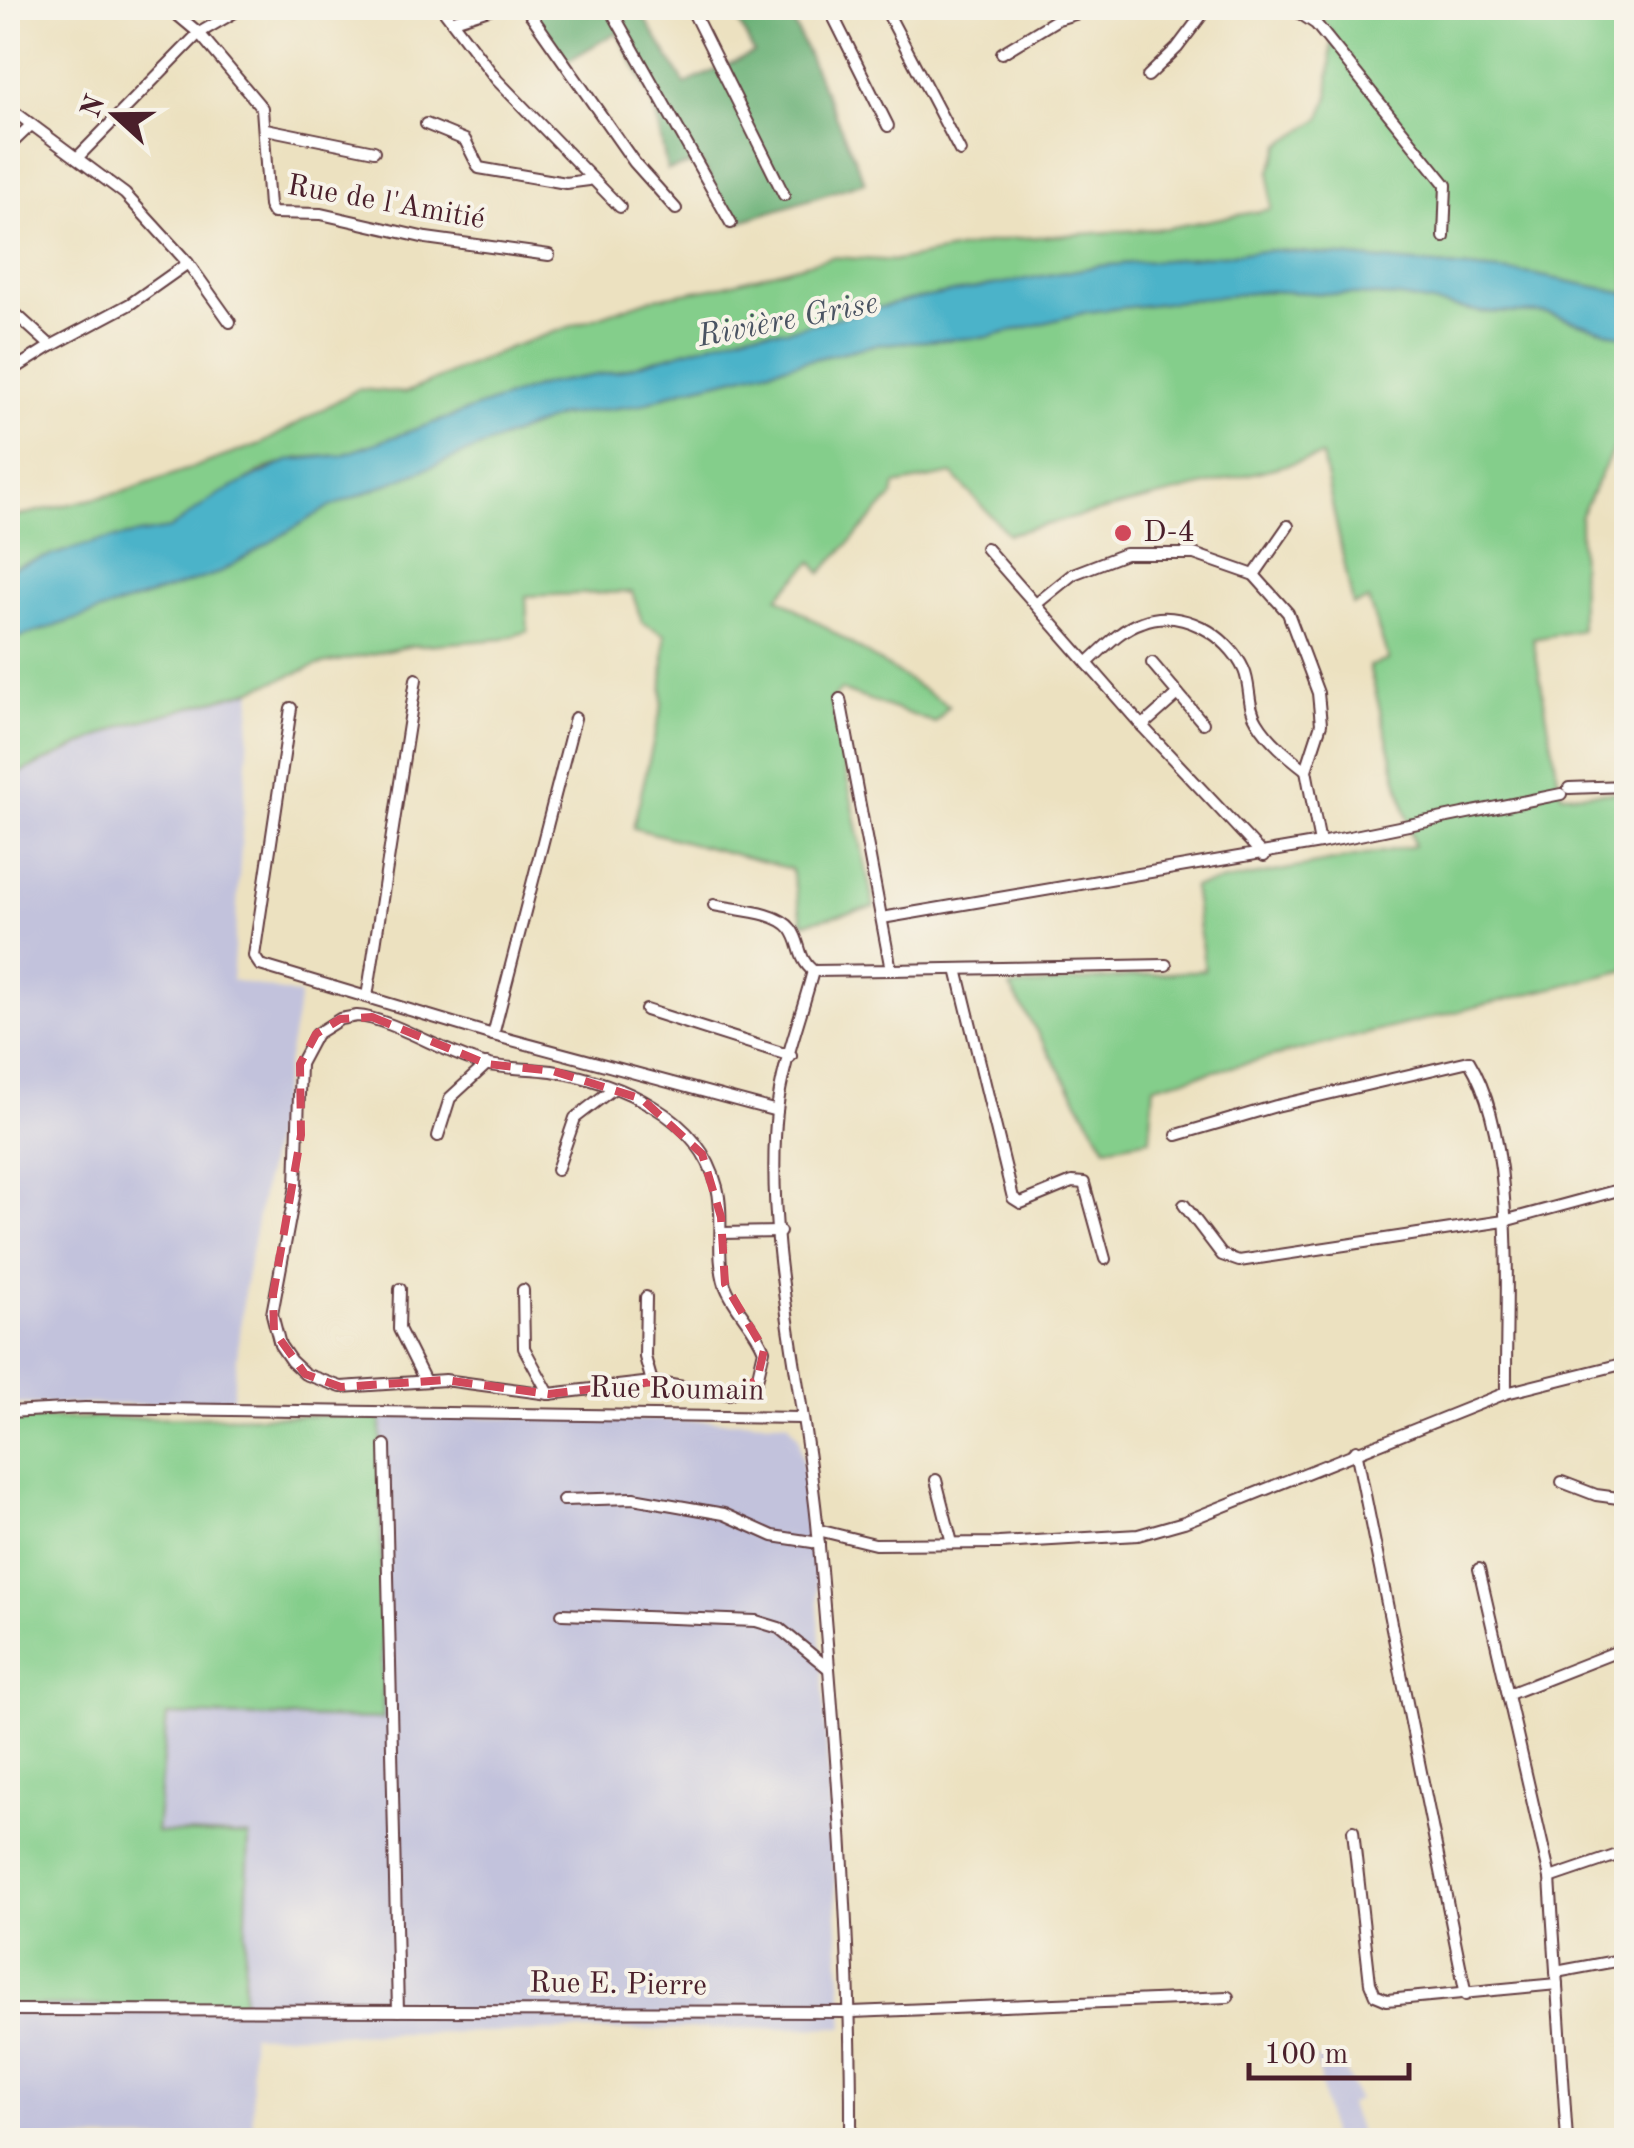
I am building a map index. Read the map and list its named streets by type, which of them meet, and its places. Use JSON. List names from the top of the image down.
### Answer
{
  "streets": {
    "street": ["Rue de l'Amitié", "Rue Roumain", "Rue E. Pierre"]
  },
  "crossings": [
    ["Rue Roumain", "Rue E. Pierre"]
  ],
  "water": ["Rivière Grise"],
  "places": ["D-4"],
  "scale_bar": "100 m",
  "north": "left"
}
